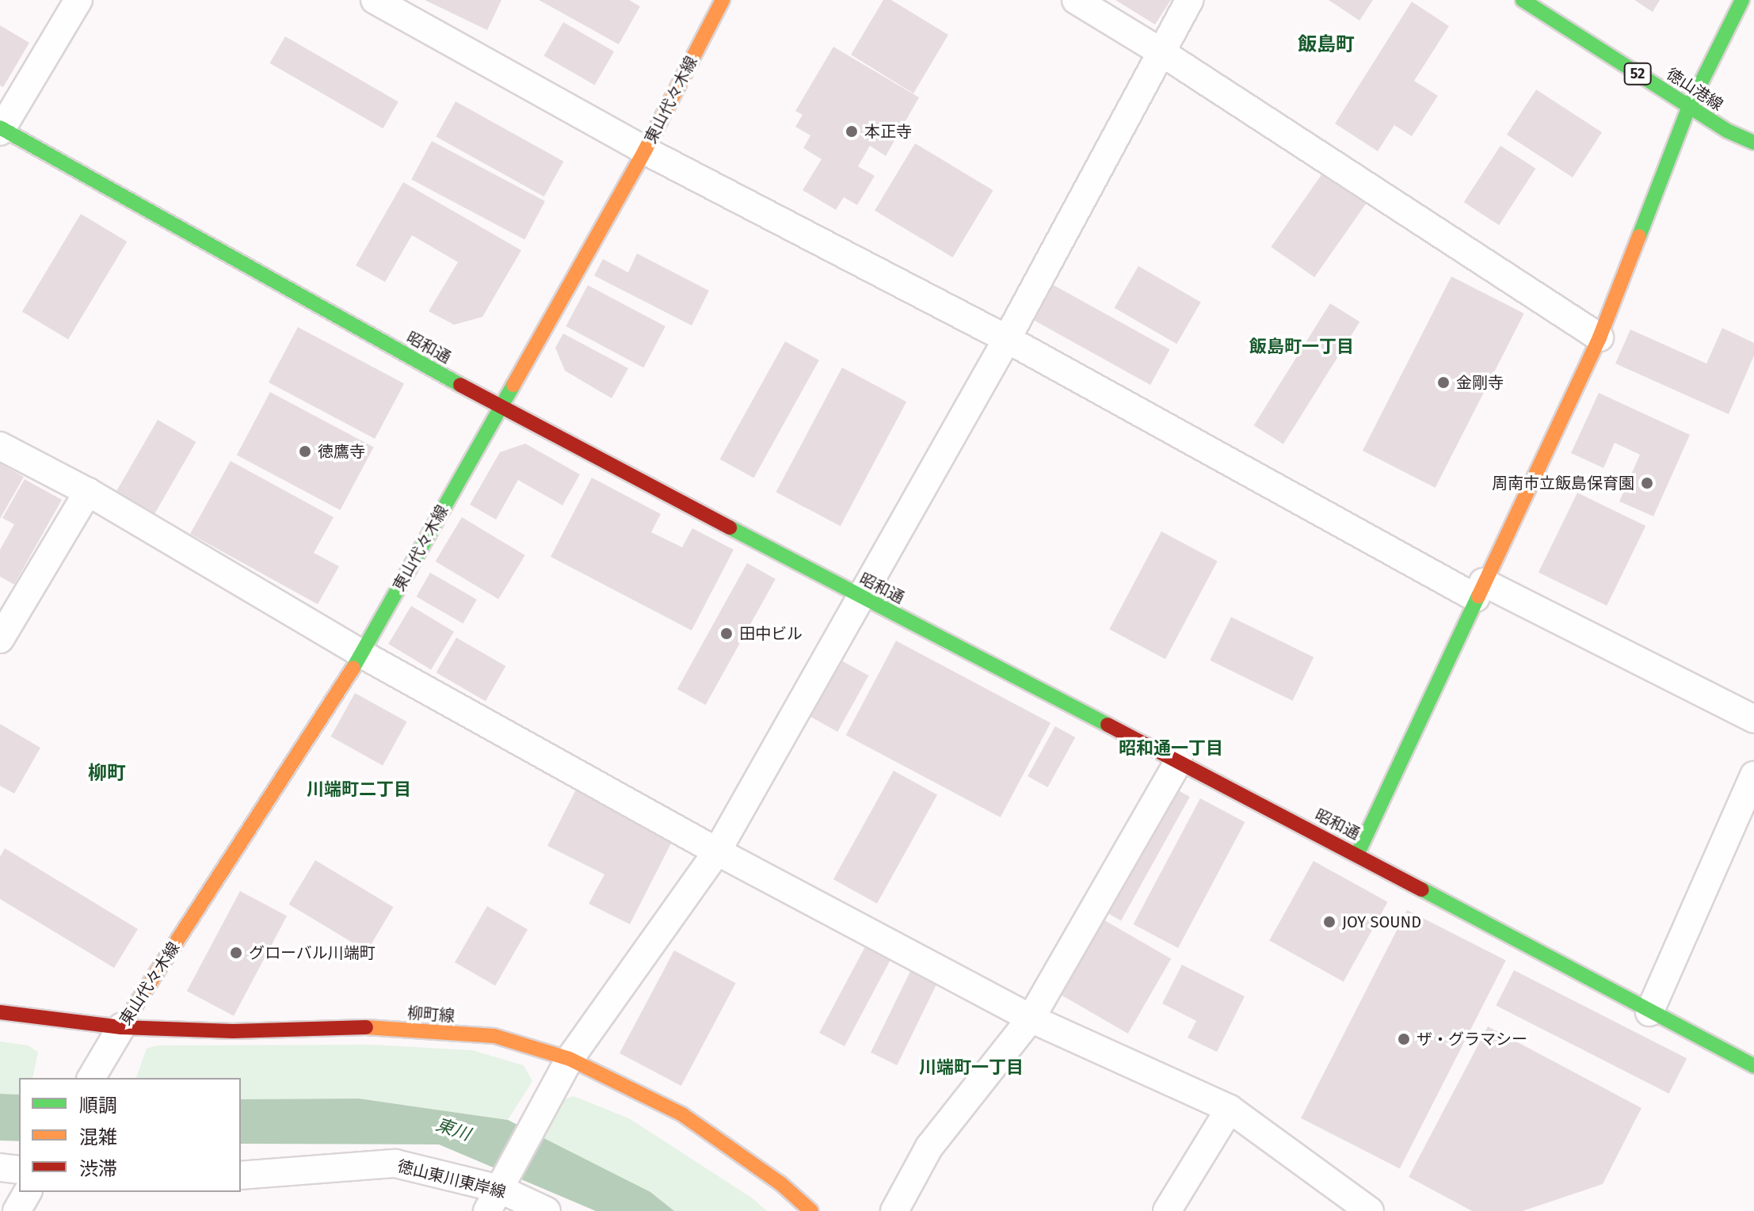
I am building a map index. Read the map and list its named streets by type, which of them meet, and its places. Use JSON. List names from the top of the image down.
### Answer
{
  "streets": {
    "street": [
      "52",
      "徳山港線",
      "東山代々木線",
      "昭和通",
      "柳町線",
      "徳山東川東岸線"
    ]
  },
  "crossings": [
    ["東山代々木線", "昭和通"],
    ["東山代々木線", "柳町線"]
  ],
  "districts": [
    "飯島町",
    "飯島町一丁目",
    "昭和通一丁目",
    "柳町",
    "川端町二丁目",
    "川端町一丁目"
  ],
  "water": ["東川"],
  "places": [
    "本正寺",
    "金剛寺",
    "徳鷹寺",
    "周南市立飯島保育園",
    "田中ビル",
    "JOY SOUND",
    "グローバル川端町",
    "ザ・グラマシー"
  ],
  "legend": ["順調", "混雑", "渋滞"]
}
